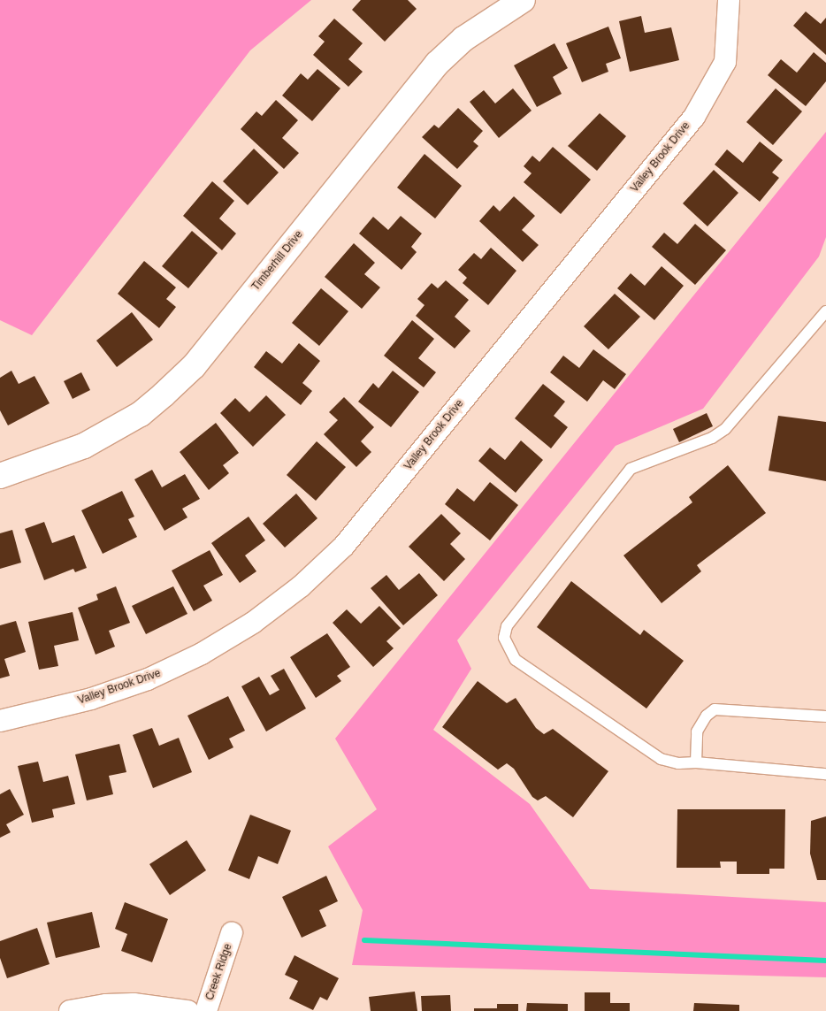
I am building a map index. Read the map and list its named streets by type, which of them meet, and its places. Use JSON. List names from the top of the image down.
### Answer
{
  "streets": {
    "street": ["Valley Brook Drive", "Timberhill Drive", "Creek Ridge"]
  }
}
